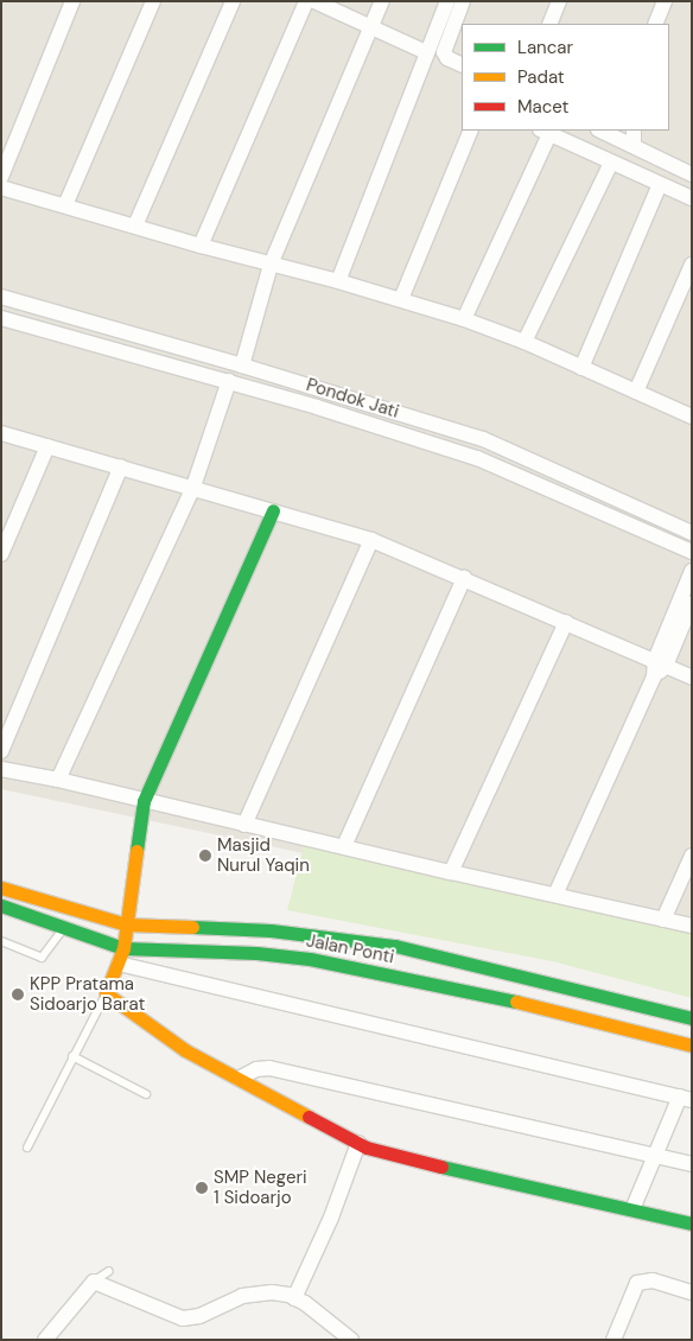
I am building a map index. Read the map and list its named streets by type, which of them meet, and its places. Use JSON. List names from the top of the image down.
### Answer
{
  "streets": {
    "main road": ["Jalan Ponti"],
    "street": ["Pondok Jati"]
  },
  "places": ["Masjid Nurul Yaqin", "KPP Pratama Sidoarjo Barat", "SMP Negeri 1 Sidoarjo"],
  "legend": ["Lancar", "Padat", "Macet"]
}
